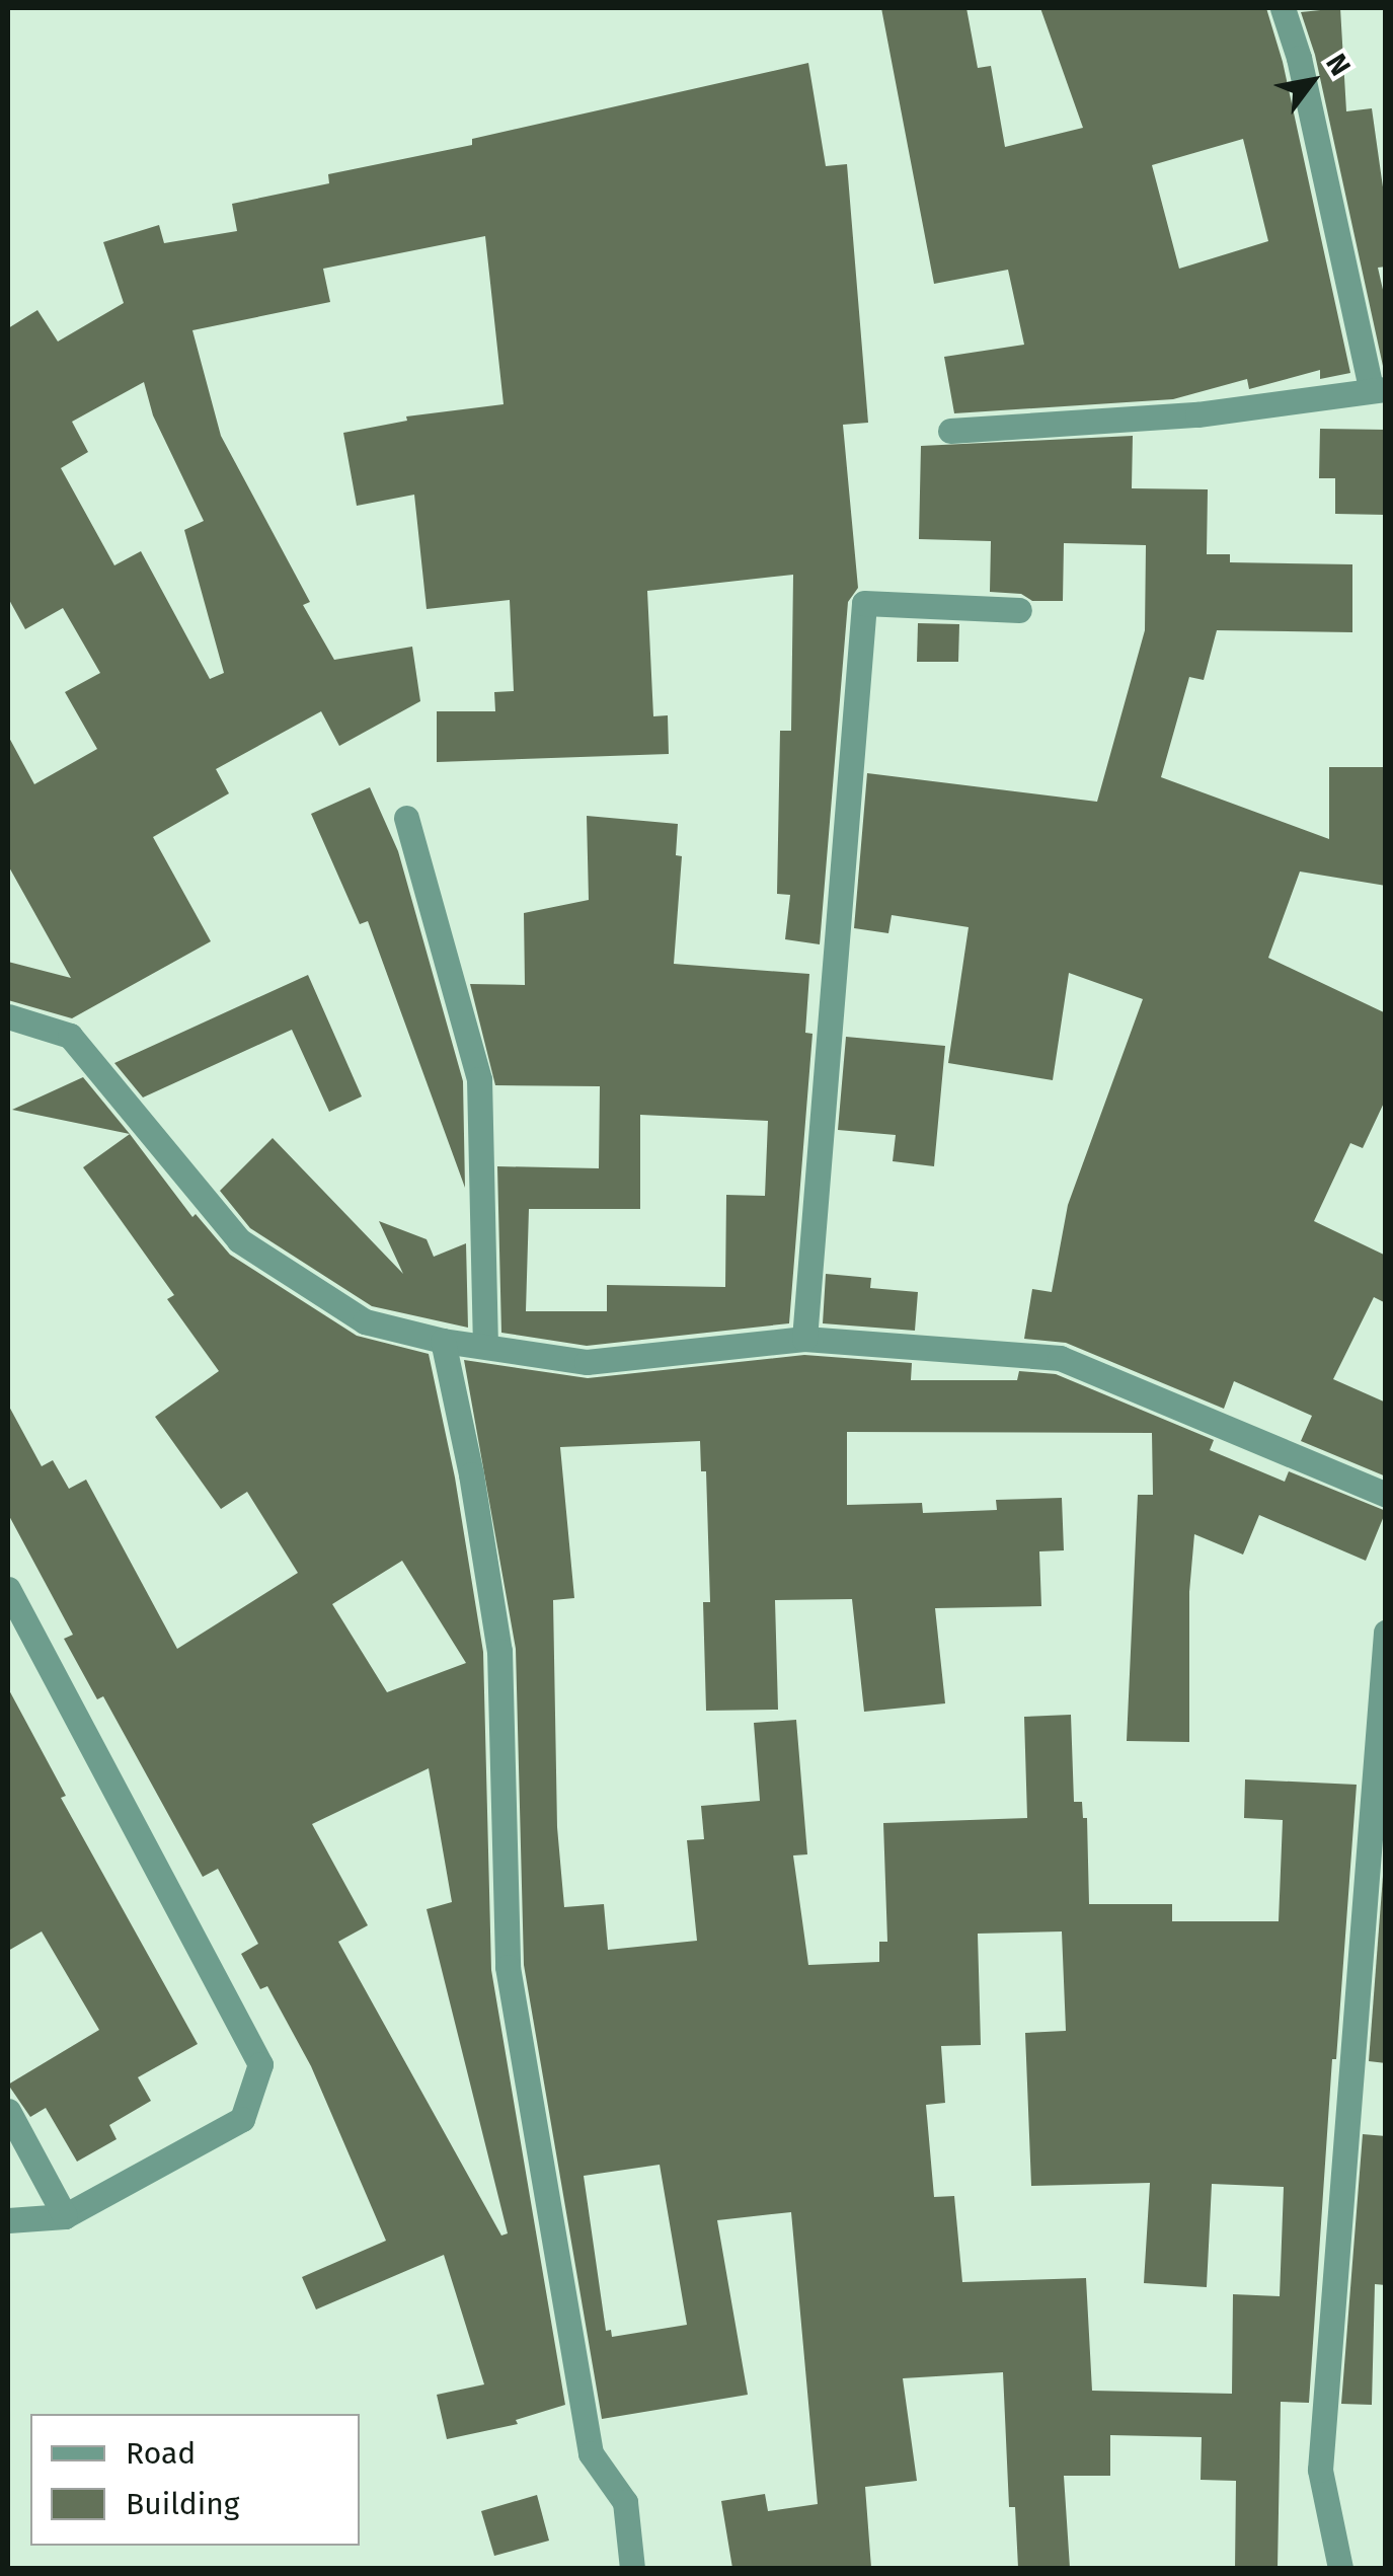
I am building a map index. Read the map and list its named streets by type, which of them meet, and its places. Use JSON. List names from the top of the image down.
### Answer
{
  "legend": ["Road", "Building"],
  "north": "top right"
}
